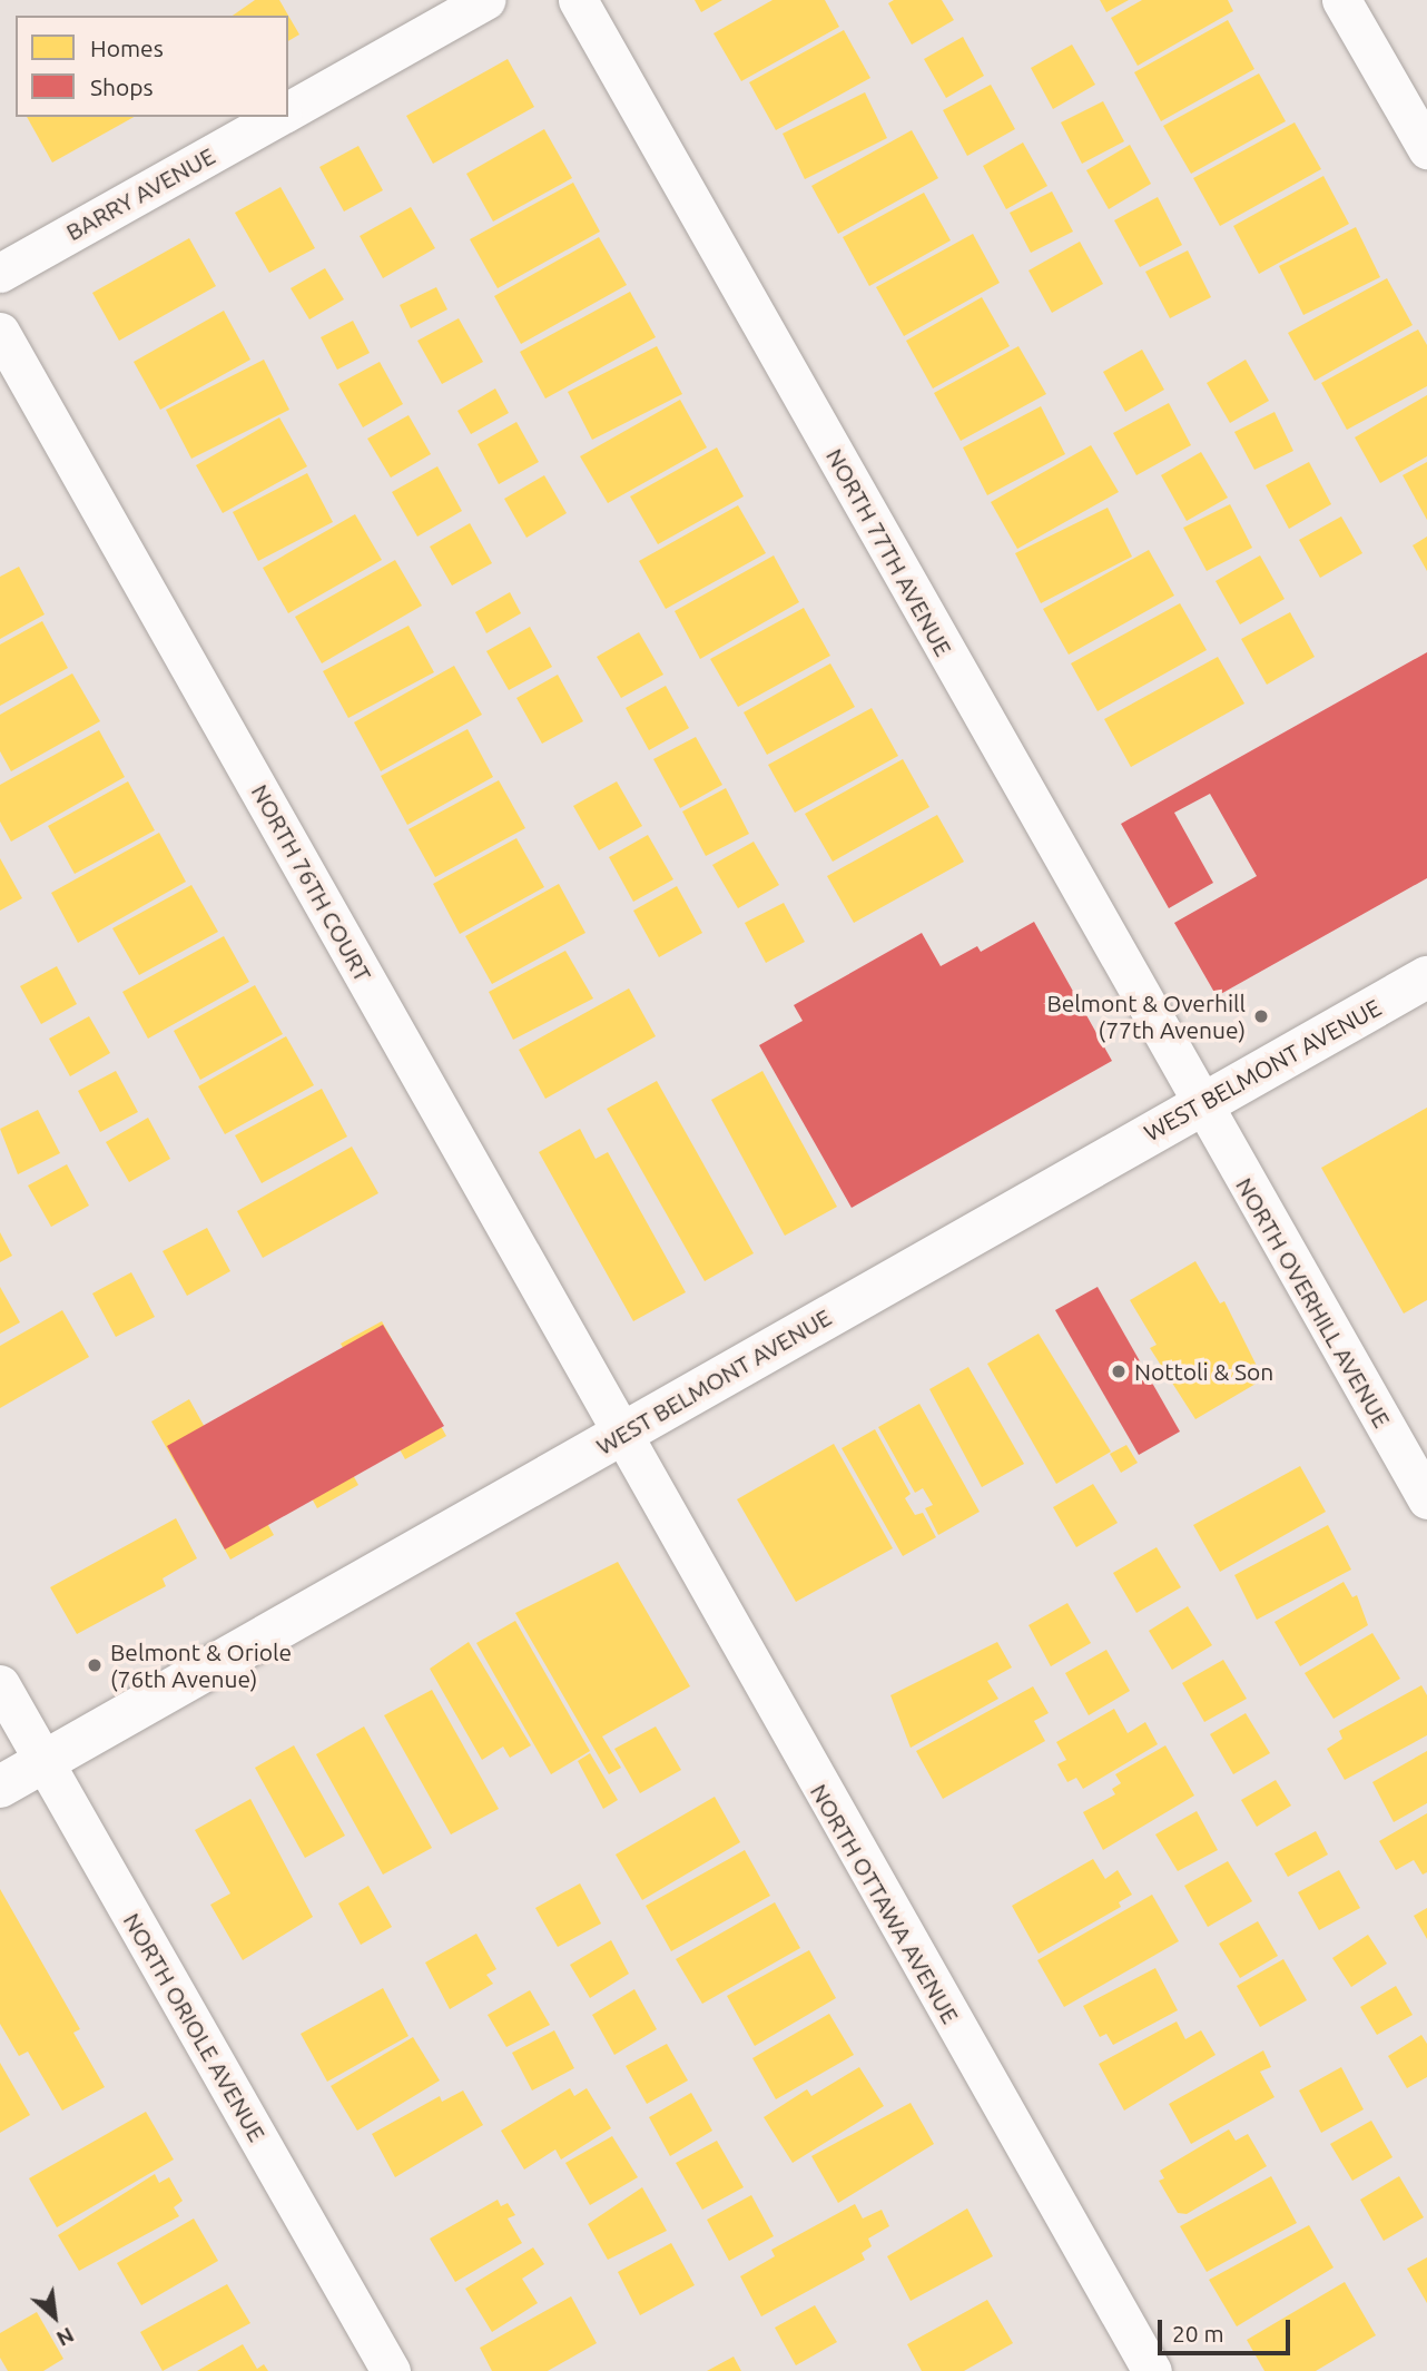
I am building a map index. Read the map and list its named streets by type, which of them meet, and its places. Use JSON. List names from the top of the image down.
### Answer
{
  "streets": {
    "main road": ["WEST BELMONT AVENUE"],
    "street": [
      "BARRY AVENUE",
      "NORTH 77TH AVENUE",
      "NORTH 76TH COURT",
      "NORTH OVERHILL AVENUE",
      "NORTH OTTAWA AVENUE",
      "NORTH ORIOLE AVENUE"
    ]
  },
  "crossings": [
    ["NORTH 77TH AVENUE", "WEST BELMONT AVENUE"],
    ["NORTH 77TH AVENUE", "NORTH OVERHILL AVENUE"],
    ["NORTH 76TH COURT", "WEST BELMONT AVENUE"],
    ["NORTH 76TH COURT", "NORTH OTTAWA AVENUE"],
    ["WEST BELMONT AVENUE", "NORTH OVERHILL AVENUE"],
    ["WEST BELMONT AVENUE", "NORTH OTTAWA AVENUE"],
    ["WEST BELMONT AVENUE", "NORTH ORIOLE AVENUE"]
  ],
  "places": ["Belmont & Overhill (77th Avenue)", "Nottoli & Son", "Belmont & Oriole (76th Avenue)"],
  "legend": ["Homes", "Shops"],
  "scale_bar": "20 m",
  "north": "bottom right"
}
